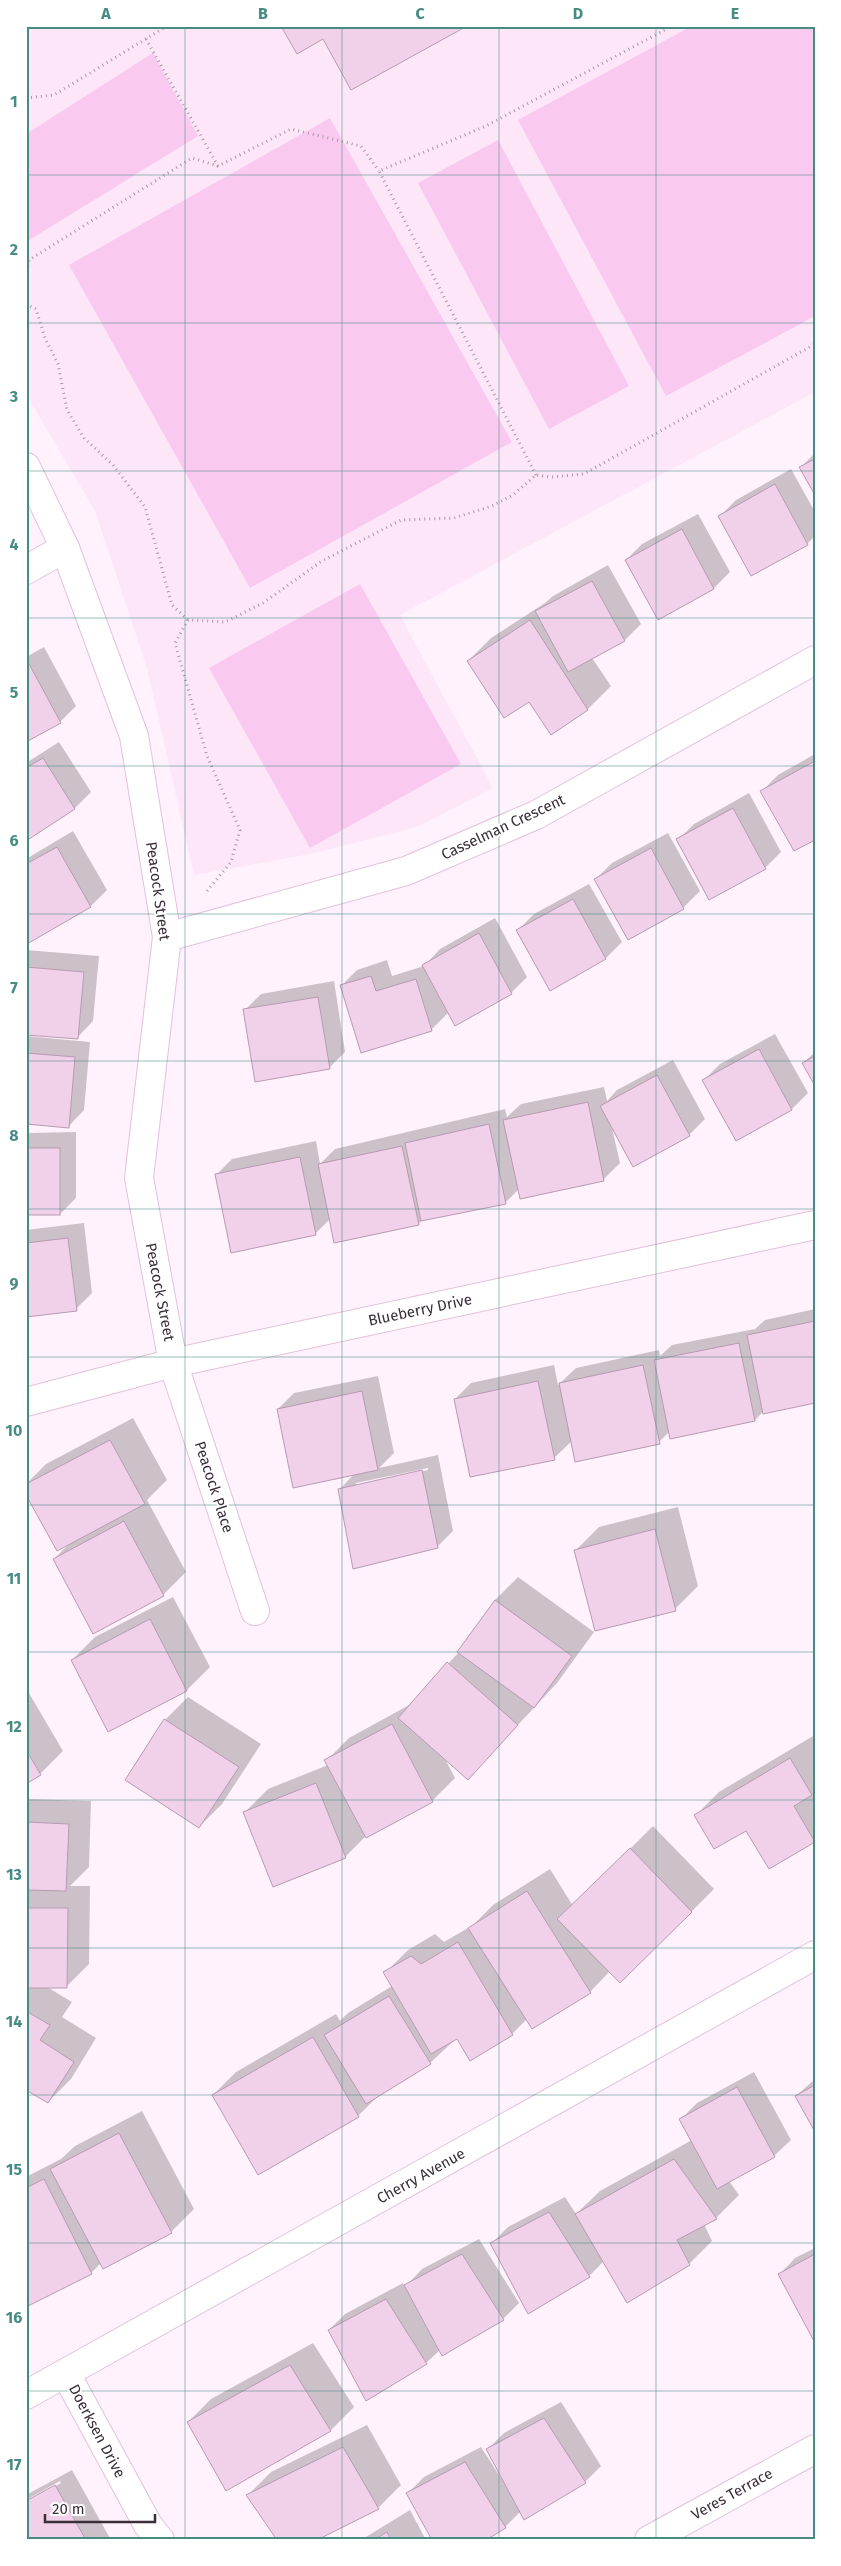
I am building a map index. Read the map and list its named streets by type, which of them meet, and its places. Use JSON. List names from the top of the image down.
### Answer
{
  "streets": {
    "street": [
      "Casselman Crescent",
      "Peacock Street",
      "Blueberry Drive",
      "Peacock Place",
      "Cherry Avenue",
      "Doerksen Drive",
      "Veres Terrace"
    ]
  },
  "crossings": [
    ["Casselman Crescent", "Peacock Street"],
    ["Peacock Street", "Blueberry Drive"],
    ["Peacock Street", "Peacock Place"],
    ["Blueberry Drive", "Peacock Place"],
    ["Cherry Avenue", "Doerksen Drive"]
  ],
  "scale_bar": "20 m",
  "grid": {
    "columns": [
      "A",
      "B",
      "C",
      "D",
      "E"
    ],
    "rows": [
      "1",
      "2",
      "3",
      "4",
      "5",
      "6",
      "7",
      "8",
      "9",
      "10",
      "11",
      "12",
      "13",
      "14",
      "15",
      "16",
      "17"
    ]
  }
}
